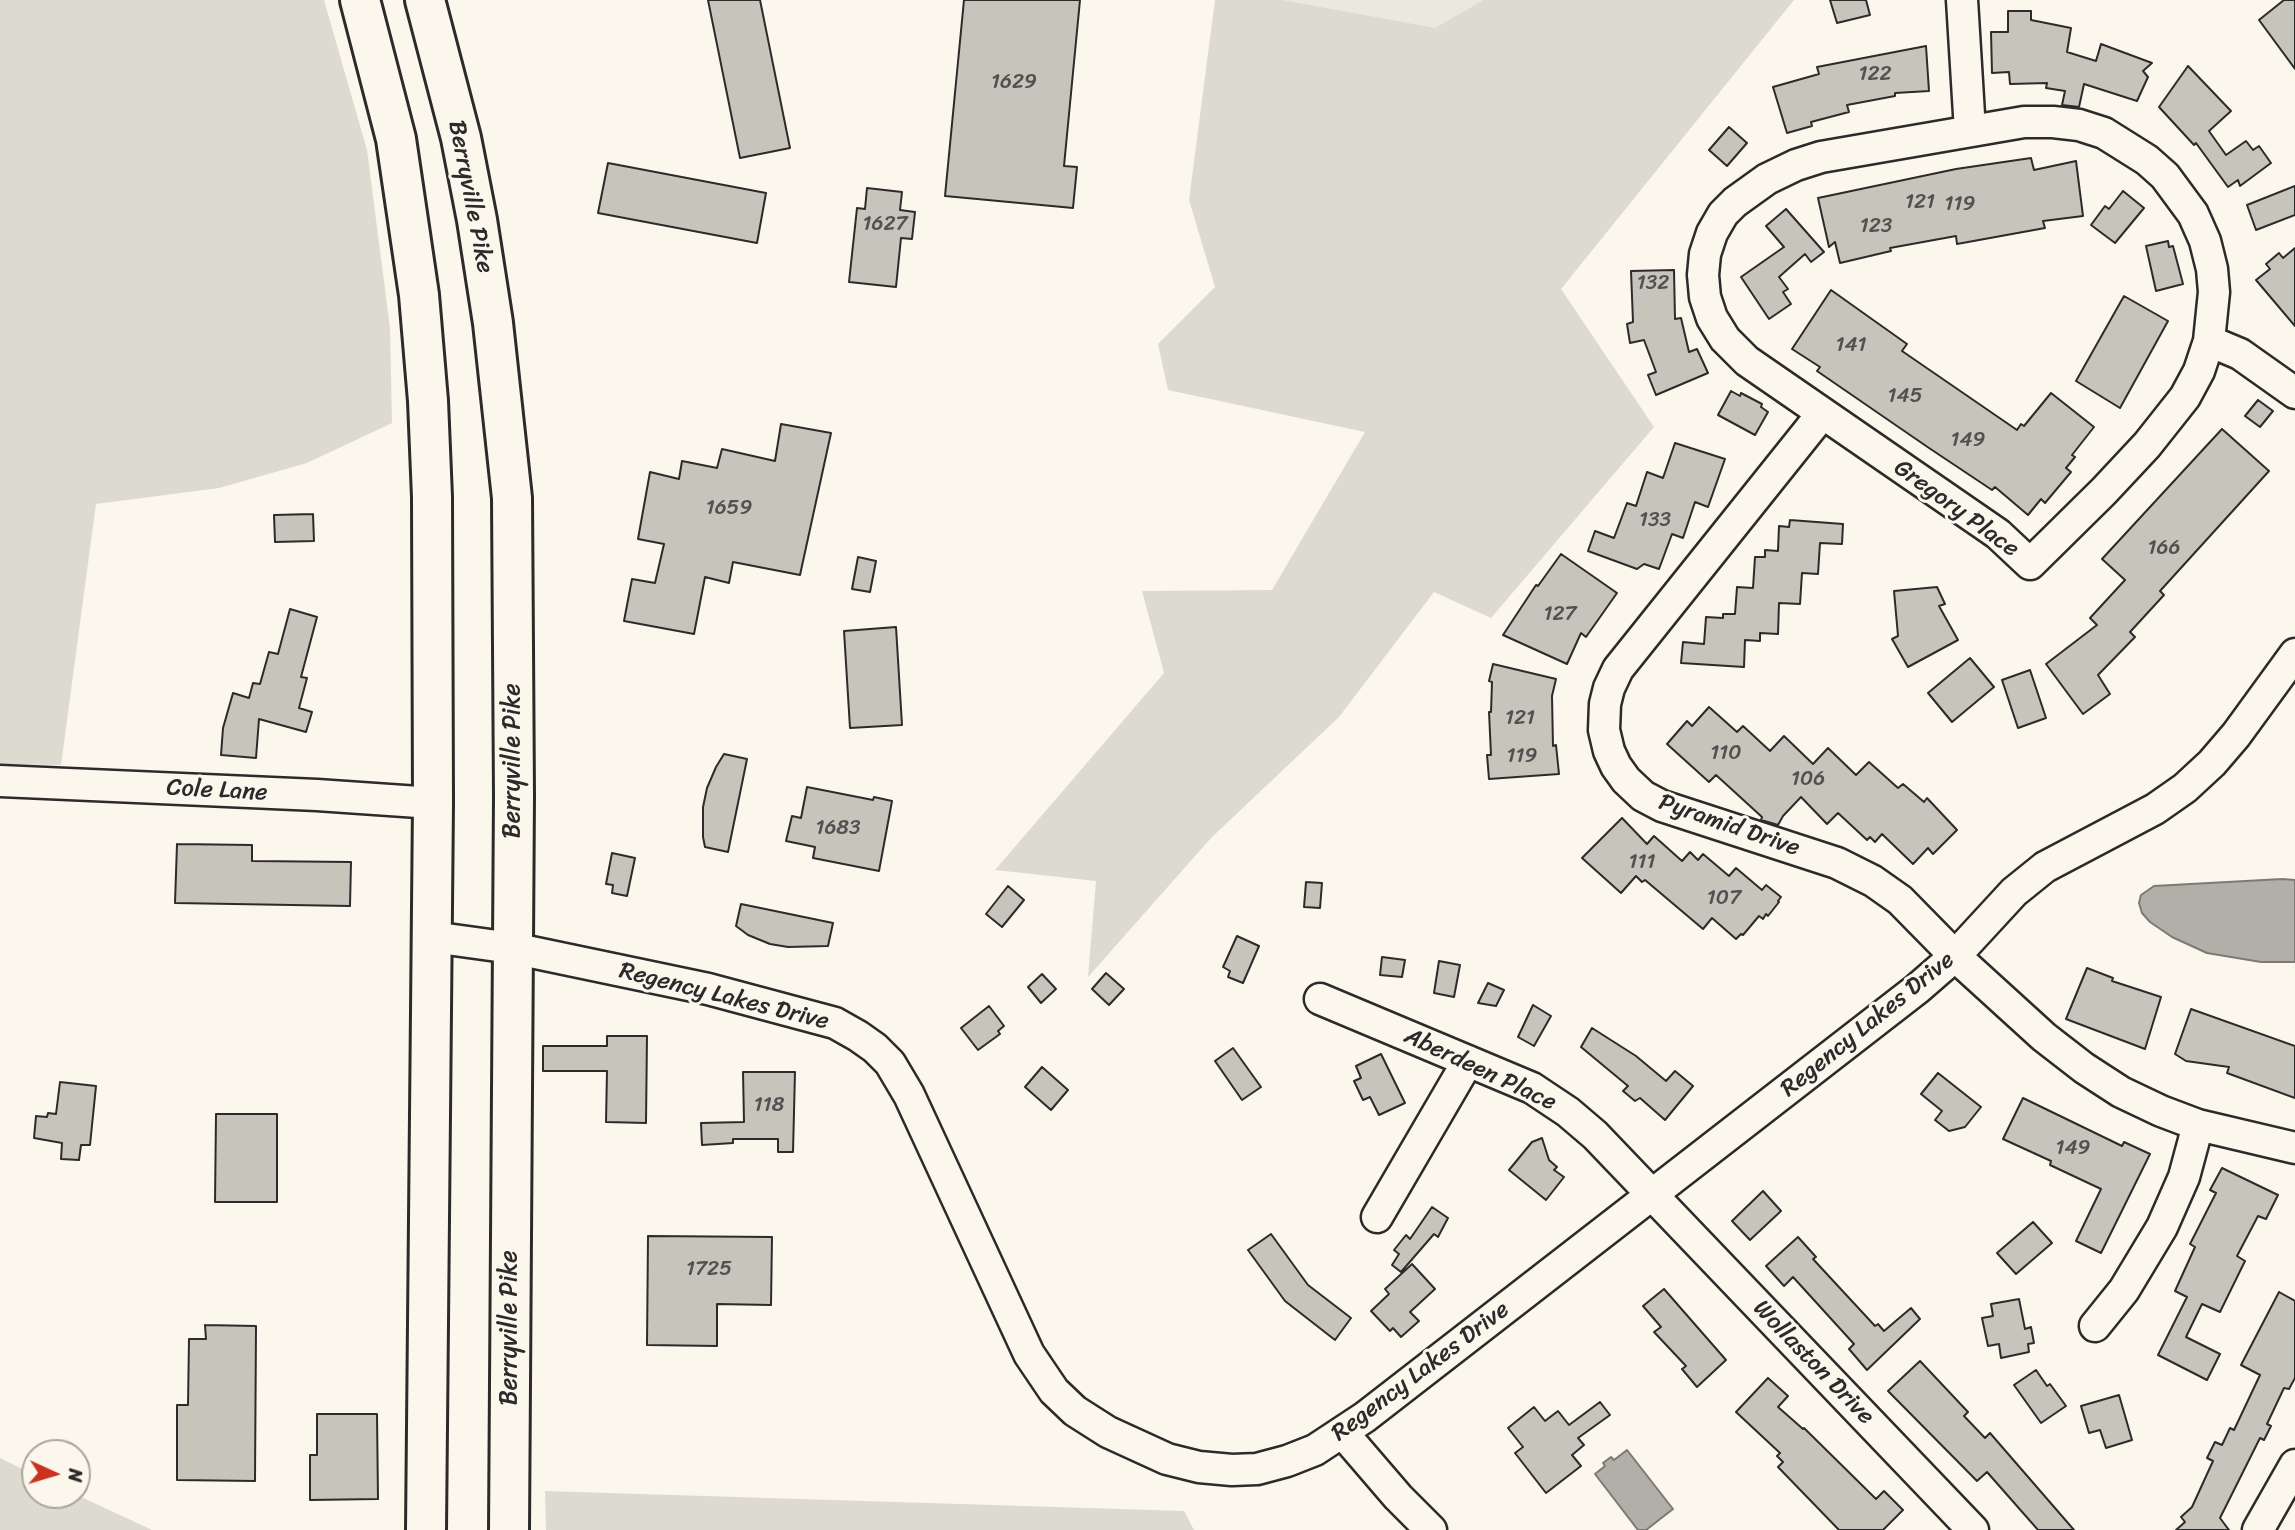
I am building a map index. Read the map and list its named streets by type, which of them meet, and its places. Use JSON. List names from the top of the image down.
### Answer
{
  "streets": {
    "highway": ["Berryville Pike"],
    "street": [
      "Gregory Place",
      "Cole Lane",
      "Pyramid Drive",
      "Regency Lakes Drive",
      "Aberdeen Place",
      "Wollaston Drive"
    ]
  },
  "crossings": [
    ["Berryville Pike", "Regency Lakes Drive"],
    ["Gregory Place", "Pyramid Drive"],
    ["Pyramid Drive", "Regency Lakes Drive"],
    ["Regency Lakes Drive", "Aberdeen Place"],
    ["Regency Lakes Drive", "Wollaston Drive"],
    ["Aberdeen Place", "Wollaston Drive"]
  ],
  "house_numbers": [
    "122",
    "1629",
    "121",
    "119",
    "1627",
    "123",
    "132",
    "141",
    "145",
    "149",
    "1659",
    "133",
    "166",
    "127",
    "121",
    "110",
    "119",
    "106",
    "1683",
    "111",
    "107",
    "118",
    "149",
    "1725"
  ],
  "north": "right"
}
